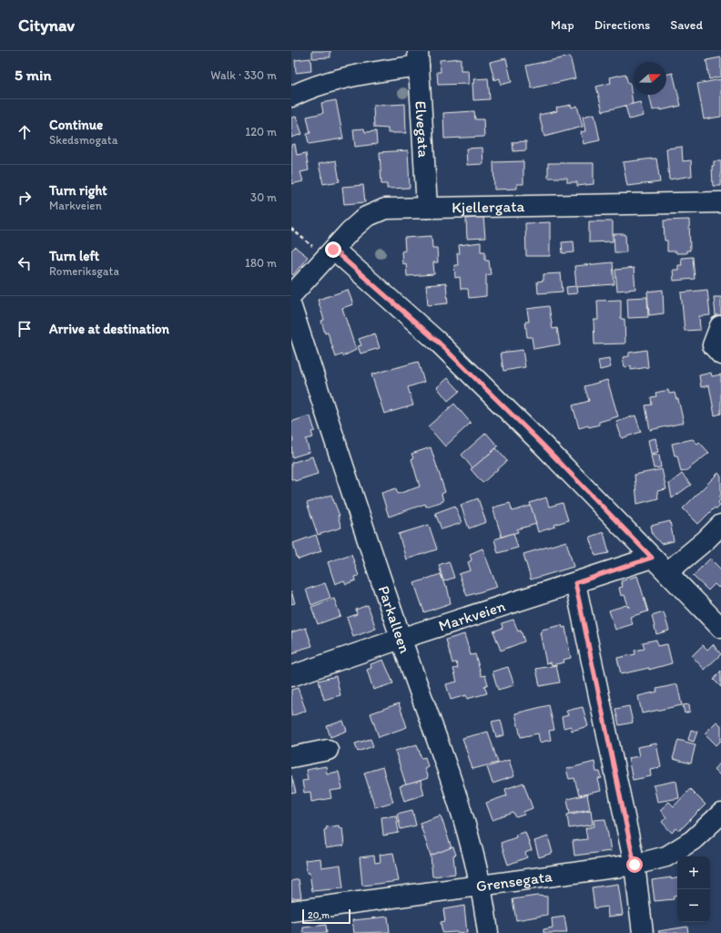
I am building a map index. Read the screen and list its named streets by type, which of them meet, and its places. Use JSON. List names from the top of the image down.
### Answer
{
  "streets": {
    "street": [
      "Elvegata",
      "Kjellergata",
      "Markveien",
      "Parkalleen",
      "Grensegata"
    ]
  },
  "crossings": [
    ["Elvegata", "Kjellergata"],
    ["Markveien", "Parkalleen"],
    ["Parkalleen", "Grensegata"]
  ],
  "scale_bar": "20 m",
  "north": "right",
  "page": {
    "header": "Citynav",
    "nav": ["Map", "Directions", "Saved"],
    "heading": ["5 min", "Walk · 330 m"],
    "list": [
      ["Continue", "Skedsmogata", "120 m"],
      ["Turn right", "Markveien", "30 m"],
      ["Turn left", "Romeriksgata", "180 m"],
      "Arrive at destination"
    ],
    "map_buttons": ["+", "−"],
    "scale": "20 m"
  }
}
